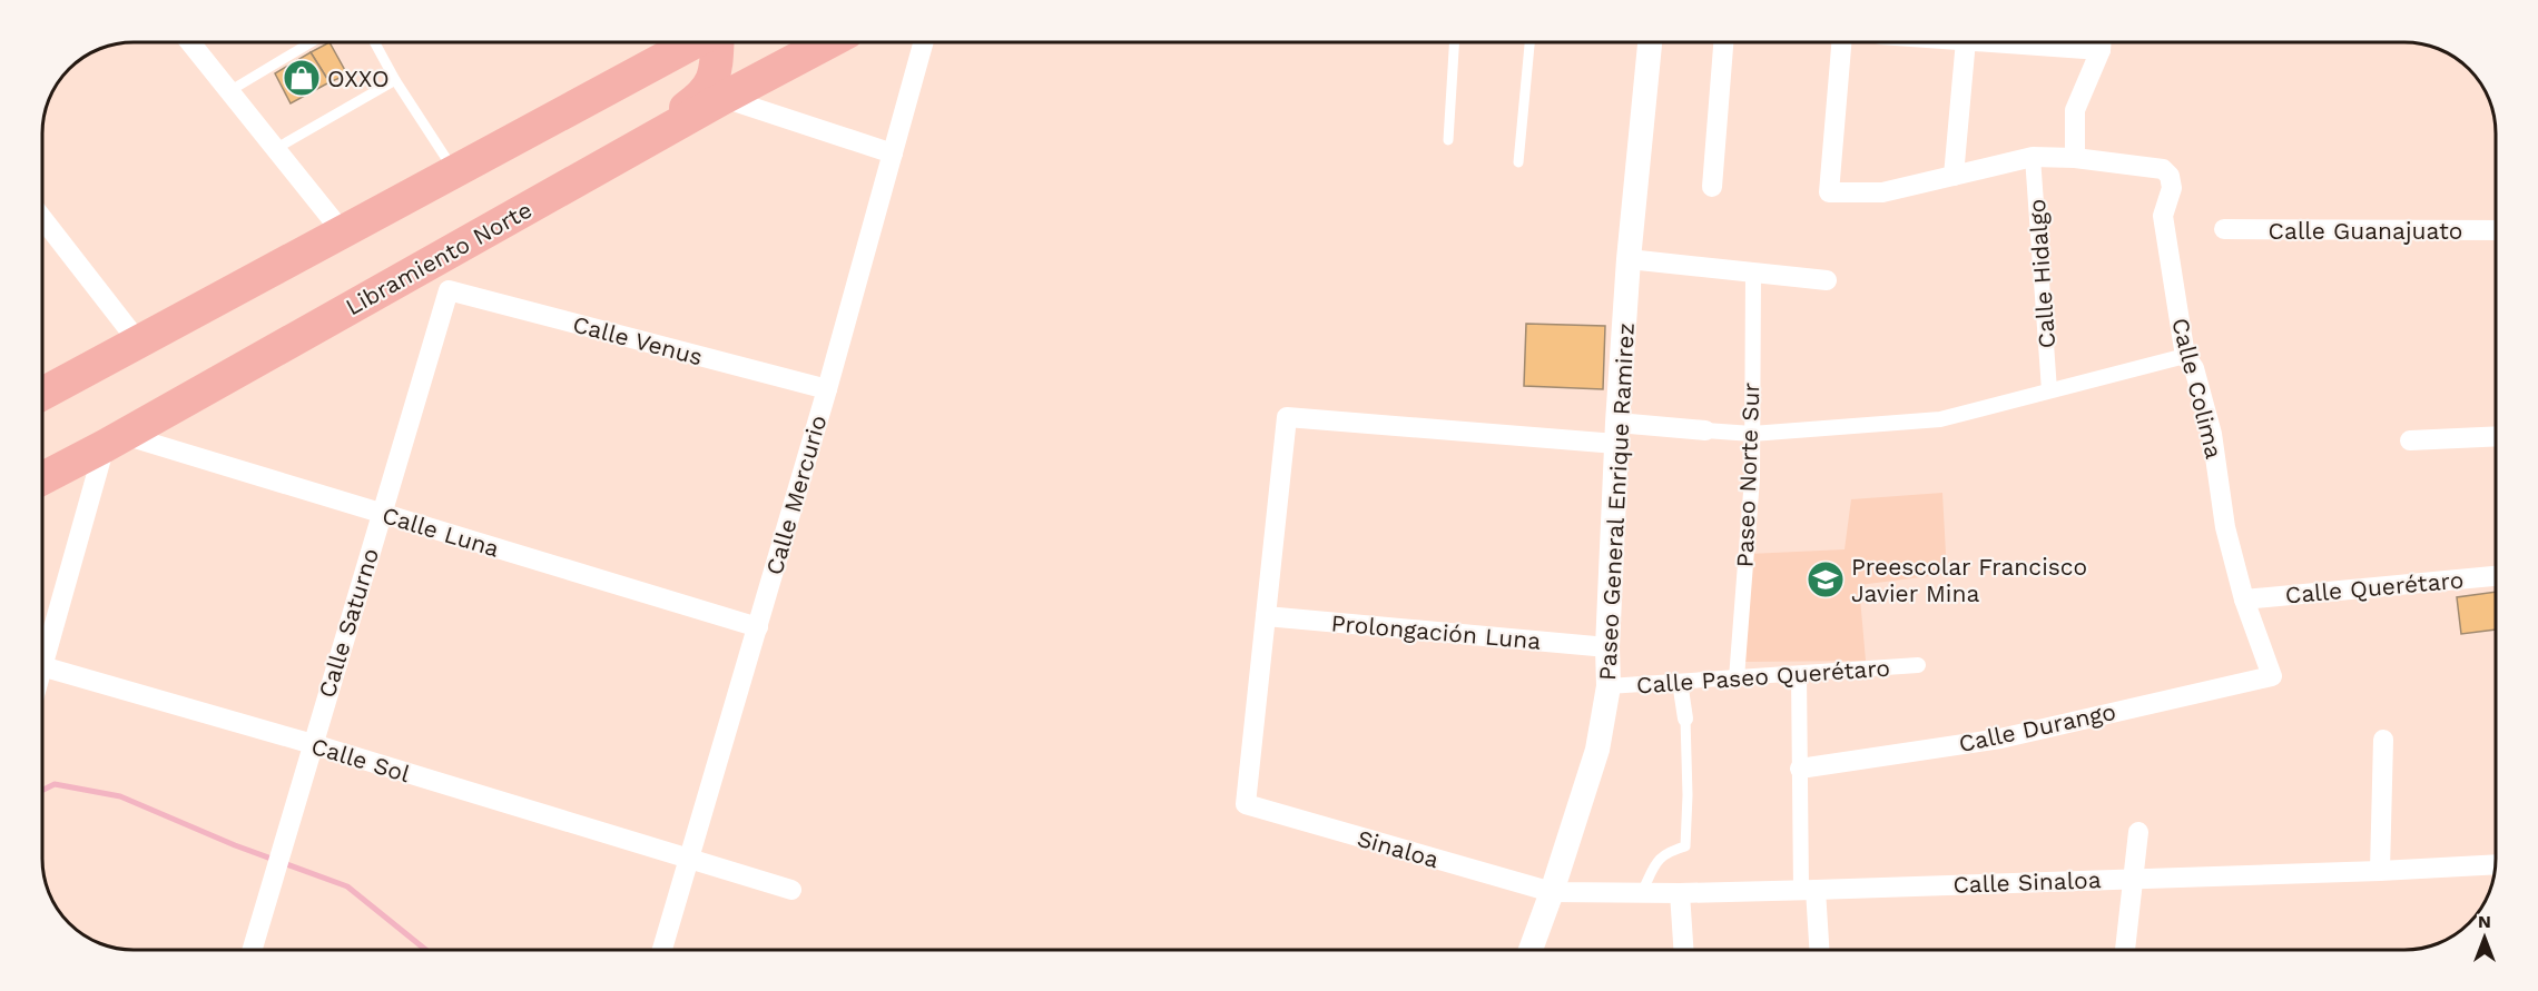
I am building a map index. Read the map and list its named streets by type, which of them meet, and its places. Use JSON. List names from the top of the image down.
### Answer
{
  "streets": {
    "main road": ["Libramiento Norte"],
    "street": [
      "Calle Guanajuato",
      "Calle Hidalgo",
      "Calle Venus",
      "Calle Colima",
      "Paseo Norte Sur",
      "Calle Mercurio",
      "Paseo General Enrique Ramirez",
      "Calle Luna",
      "Calle Querétaro",
      "Calle Saturno",
      "Prolongación Luna",
      "Calle Paseo Querétaro",
      "Calle Durango",
      "Calle Sol",
      "Sinaloa",
      "Calle Sinaloa"
    ]
  },
  "crossings": [
    ["Libramiento Norte", "Calle Luna"],
    ["Calle Venus", "Calle Mercurio"],
    ["Calle Venus", "Calle Saturno"],
    ["Calle Colima", "Calle Querétaro"],
    ["Calle Colima", "Calle Durango"],
    ["Paseo Norte Sur", "Calle Paseo Querétaro"],
    ["Calle Mercurio", "Calle Luna"],
    ["Calle Mercurio", "Calle Sol"],
    ["Paseo General Enrique Ramirez", "Prolongación Luna"],
    ["Paseo General Enrique Ramirez", "Calle Paseo Querétaro"],
    ["Paseo General Enrique Ramirez", "Sinaloa"],
    ["Paseo General Enrique Ramirez", "Calle Sinaloa"],
    ["Calle Luna", "Calle Saturno"],
    ["Calle Saturno", "Calle Sol"],
    ["Prolongación Luna", "Sinaloa"],
    ["Sinaloa", "Calle Sinaloa"]
  ],
  "places": {
    "shop": ["OXXO"],
    "school or university": ["Preescolar Francisco Javier Mina"]
  },
  "north": "top"
}
